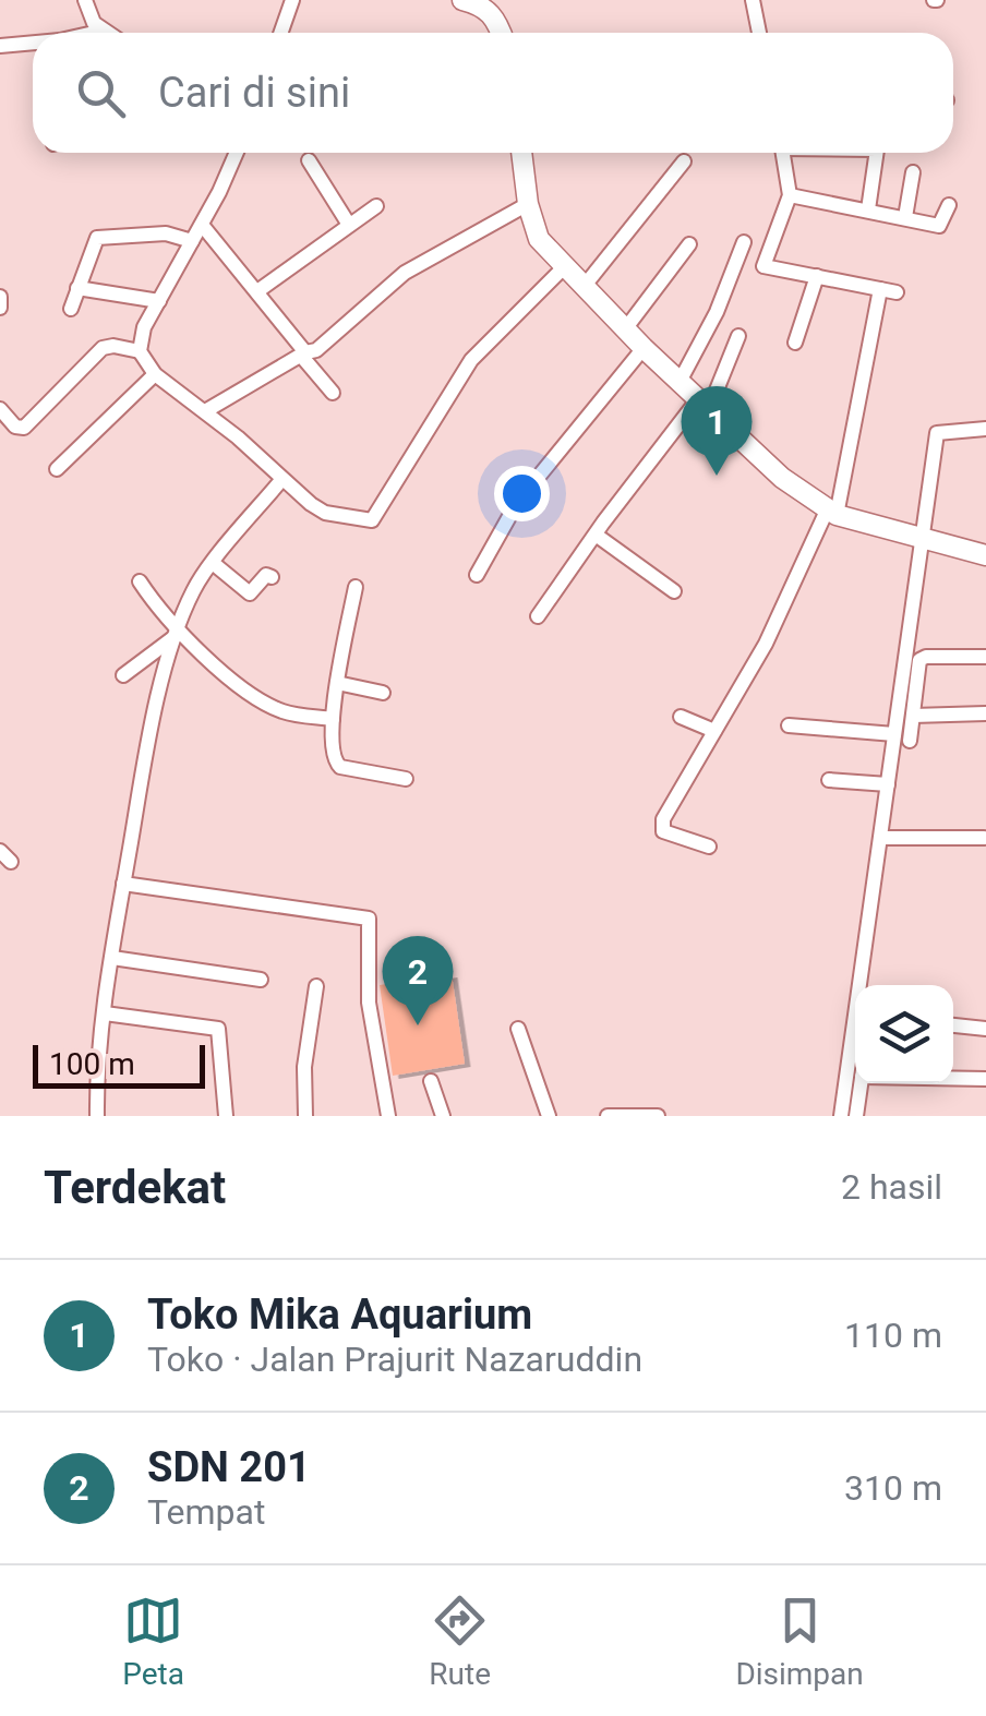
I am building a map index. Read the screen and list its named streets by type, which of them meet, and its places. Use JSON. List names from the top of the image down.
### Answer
{
  "scale_bar": "100 m",
  "page": {
    "search": "Cari di sini",
    "pins": ["1", "2"],
    "scale": "100 m",
    "heading": ["Terdekat", "2 hasil"],
    "list": [
      {
        "mark": "1",
        "name": "Toko Mika Aquarium",
        "note": "Toko · Jalan Prajurit Nazaruddin",
        "value": "110 m"
      },
      {
        "mark": "2",
        "name": "SDN 201",
        "note": "Tempat",
        "value": "310 m"
      }
    ],
    "nav": ["Peta", "Rute", "Disimpan"]
  }
}
